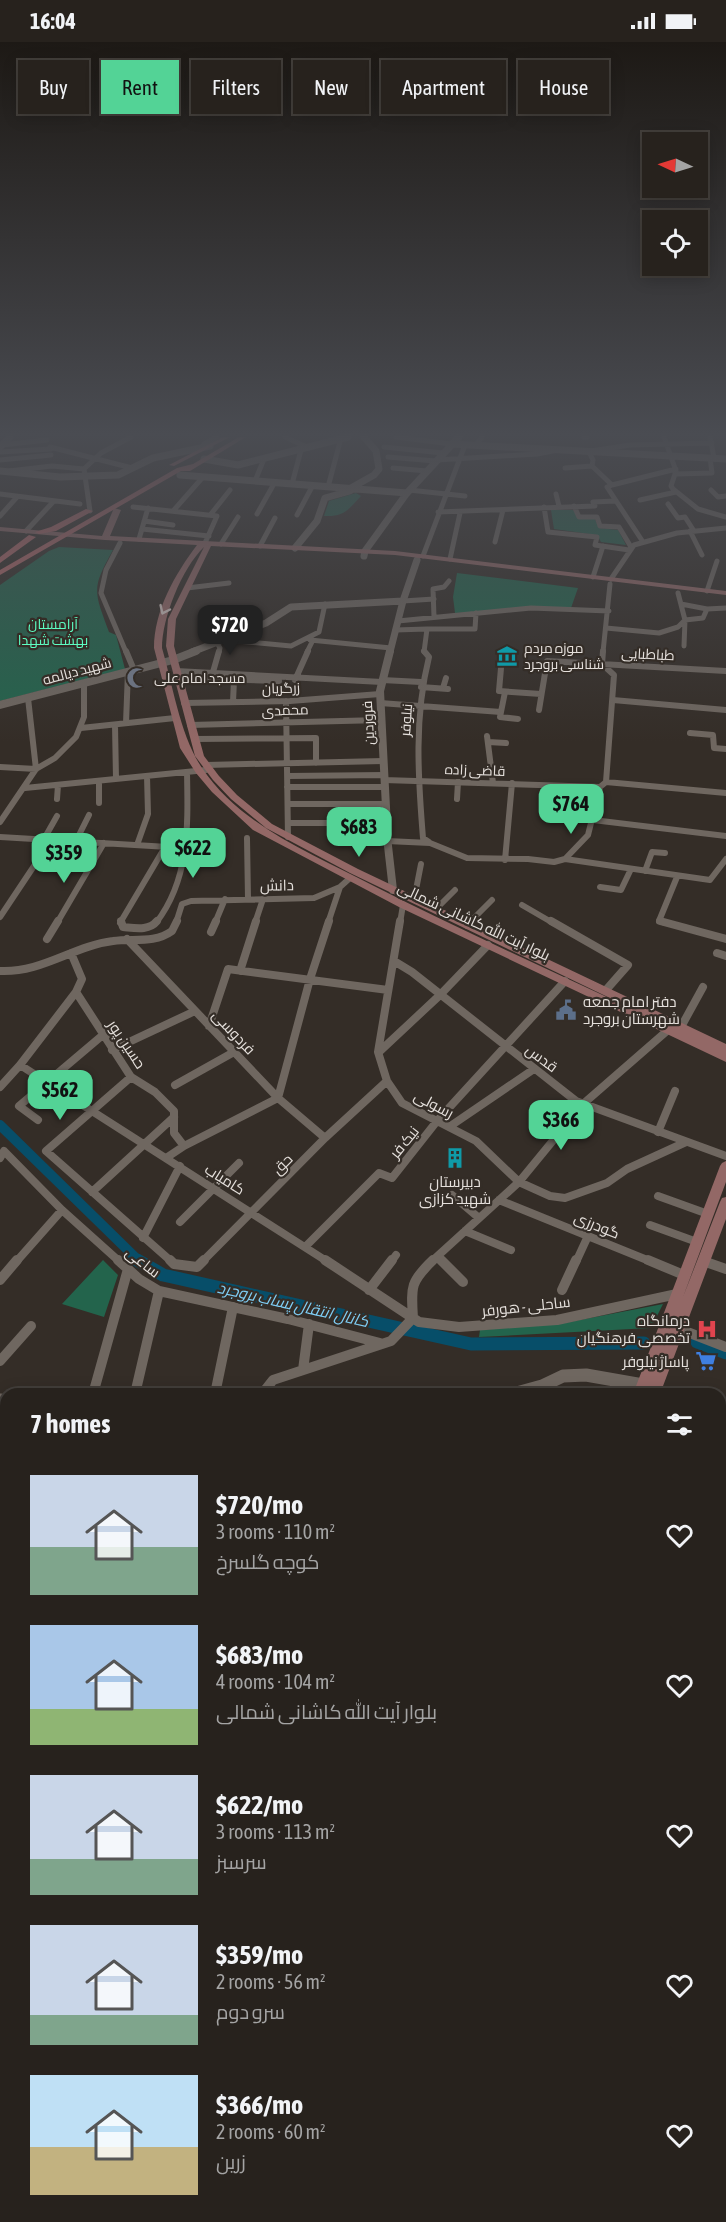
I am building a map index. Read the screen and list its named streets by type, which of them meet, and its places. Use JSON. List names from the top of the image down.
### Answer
{
  "streets": {
    "main road": ["بلوار آیت الله کاشانی شمالی"],
    "street": [
      "طباطبایی",
      "شهید دیالمه",
      "زرگریان",
      "محمدی",
      "نیلوفر",
      "فروردین",
      "قاضی زاده",
      "دانش",
      "فردوسی",
      "حسین پور",
      "قدس",
      "رسولی",
      "نیک فر",
      "حق",
      "کامیاب",
      "گودرزی",
      "ساعی",
      "ساحلی - هورفر"
    ]
  },
  "crossings": [
    ["شهید دیالمه", "فروردین"],
    ["شهید دیالمه", "بلوار آیت الله کاشانی شمالی"],
    ["زرگریان", "فروردین"],
    ["زرگریان", "بلوار آیت الله کاشانی شمالی"],
    ["محمدی", "فروردین"],
    ["محمدی", "بلوار آیت الله کاشانی شمالی"],
    ["نیلوفر", "قاضی زاده"],
    ["فروردین", "قاضی زاده"],
    ["فروردین", "بلوار آیت الله کاشانی شمالی"],
    ["دانش", "بلوار آیت الله کاشانی شمالی"],
    ["بلوار آیت الله کاشانی شمالی", "رسولی"],
    ["بلوار آیت الله کاشانی شمالی", "نیک فر"],
    ["فردوسی", "حق"],
    ["قدس", "رسولی"],
    ["قدس", "نیک فر"],
    ["رسولی", "نیک فر"],
    ["رسولی", "حق"],
    ["نیک فر", "کامیاب"],
    ["حق", "کامیاب"],
    ["کامیاب", "ساحلی - هورفر"]
  ],
  "water": ["کانال انتقال پساب بروجرد"],
  "parks": ["آرامستان بهشت شهدا"],
  "places": {
    "museum": ["موزه مردم شناسی بروجرد"],
    "mosque": ["مسجد امام علی"],
    "public building": ["دفتر امام جمعه شهرستان بروجرد"],
    "building": ["دبیرستان شهید کزازی"],
    "hospital": ["درمانگاه تخصصی فرهنگیان"],
    "supermarket": ["پاساژ نیلوفر"]
  },
  "north": "left",
  "page": {
    "status": "16:04",
    "chip": [
      "Buy",
      "Rent",
      "Filters",
      "New",
      "Apartment",
      "House"
    ],
    "price": [
      "$720",
      "$764",
      "$683",
      "$622",
      "$359",
      "$562",
      "$366"
    ],
    "heading": "7 homes",
    "list": [
      {
        "name": "$720/mo",
        "note": "3 rooms · 110 m² · کوچه گلسرخ"
      },
      {
        "name": "$683/mo",
        "note": "4 rooms · 104 m² · بلوار آیت الله کاشانی شمالی"
      },
      {
        "name": "$622/mo",
        "note": "3 rooms · 113 m² · سرسبز"
      },
      {
        "name": "$359/mo",
        "note": "2 rooms · 56 m² · سرو دوم"
      },
      {
        "name": "$366/mo",
        "note": "2 rooms · 60 m² · زرین"
      }
    ]
  }
}
